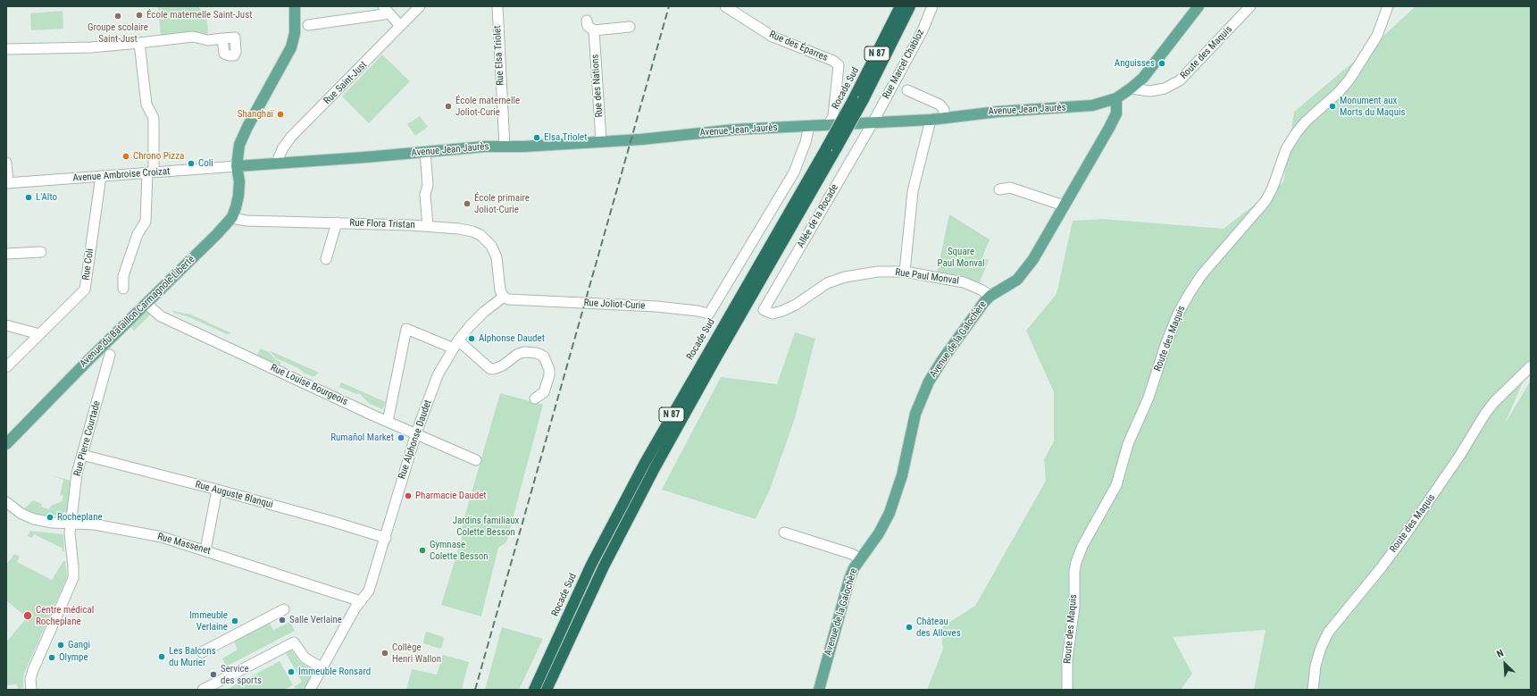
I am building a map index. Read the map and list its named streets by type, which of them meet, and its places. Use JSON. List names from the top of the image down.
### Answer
{
  "streets": {
    "highway": ["N 87", "Rocade Sud"],
    "main road": ["Avenue Jean Jaurès", "Avenue du Bataillon Carmagnole-Liberté", "Avenue de la Galochère"],
    "street": [
      "Rue des Éparres",
      "Route des Maquis",
      "Rue Elsa Triolet",
      "Rue Marcel Chabloz",
      "Rue Saint-Just",
      "Rue des Nations",
      "Avenue Ambroise Croizat",
      "Allée de la Rocade",
      "Rue Flora Tristan",
      "Rue Coli",
      "Rue Paul Monval",
      "Rue Joliot-Curie",
      "Rue Louise Bourgeois",
      "Rue Pierre Courtade",
      "Rue Alphonse Daudet",
      "Rue Auguste Blanqui",
      "Rue Massenet"
    ]
  },
  "crossings": [
    ["Rue des Éparres", "Avenue Jean Jaurès"],
    ["Route des Maquis", "Avenue Jean Jaurès"],
    ["Rue Elsa Triolet", "Avenue Jean Jaurès"],
    ["Rue Marcel Chabloz", "Avenue Jean Jaurès"],
    ["Rue Marcel Chabloz", "Allée de la Rocade"],
    ["Rue Saint-Just", "Avenue Jean Jaurès"],
    ["Rue des Nations", "Avenue Jean Jaurès"],
    ["Avenue Jean Jaurès", "Avenue Ambroise Croizat"],
    ["Avenue Jean Jaurès", "Allée de la Rocade"],
    ["Avenue Jean Jaurès", "Rue Joliot-Curie"],
    ["Avenue Jean Jaurès", "Avenue de la Galochère"],
    ["Avenue Ambroise Croizat", "Rue Coli"],
    ["Allée de la Rocade", "Rue Paul Monval"],
    ["Rue Flora Tristan", "Avenue du Bataillon Carmagnole-Liberté"],
    ["Rue Paul Monval", "Avenue de la Galochère"],
    ["Rue Joliot-Curie", "Rue Alphonse Daudet"],
    ["Avenue du Bataillon Carmagnole-Liberté", "Rue Louise Bourgeois"],
    ["Rue Louise Bourgeois", "Rue Alphonse Daudet"],
    ["Rue Pierre Courtade", "Rue Auguste Blanqui"],
    ["Rue Pierre Courtade", "Rue Massenet"],
    ["Rue Alphonse Daudet", "Rue Auguste Blanqui"],
    ["Rue Alphonse Daudet", "Rue Massenet"]
  ],
  "parks": ["Square Paul Monval", "Jardins familiaux Colette Besson"],
  "places": [
    "École maternelle Saint-Just",
    "Groupe scolaire Saint-Just",
    "Anguisses",
    "École maternelle Joliot-Curie",
    "Monument aux Morts du Maquis",
    "Shanghaï",
    "Elsa Triolet",
    "Chrono Pizza",
    "Coli",
    "L'Alto",
    "École primaire Joliot-Curie",
    "Alphonse Daudet",
    "Rumañol Market",
    "Pharmacie Daudet",
    "Rocheplane",
    "Gymnase Colette Besson",
    "Centre médical Rocheplane",
    "Salle Verlaine",
    "Immeuble Verlaine",
    "Château des Alloves",
    "Gangi",
    "Collège Henri Wallon",
    "Les Balcons du Murier",
    "Olympe",
    "Immeuble Ronsard",
    "Service des sports"
  ],
  "north": "top left"
}
